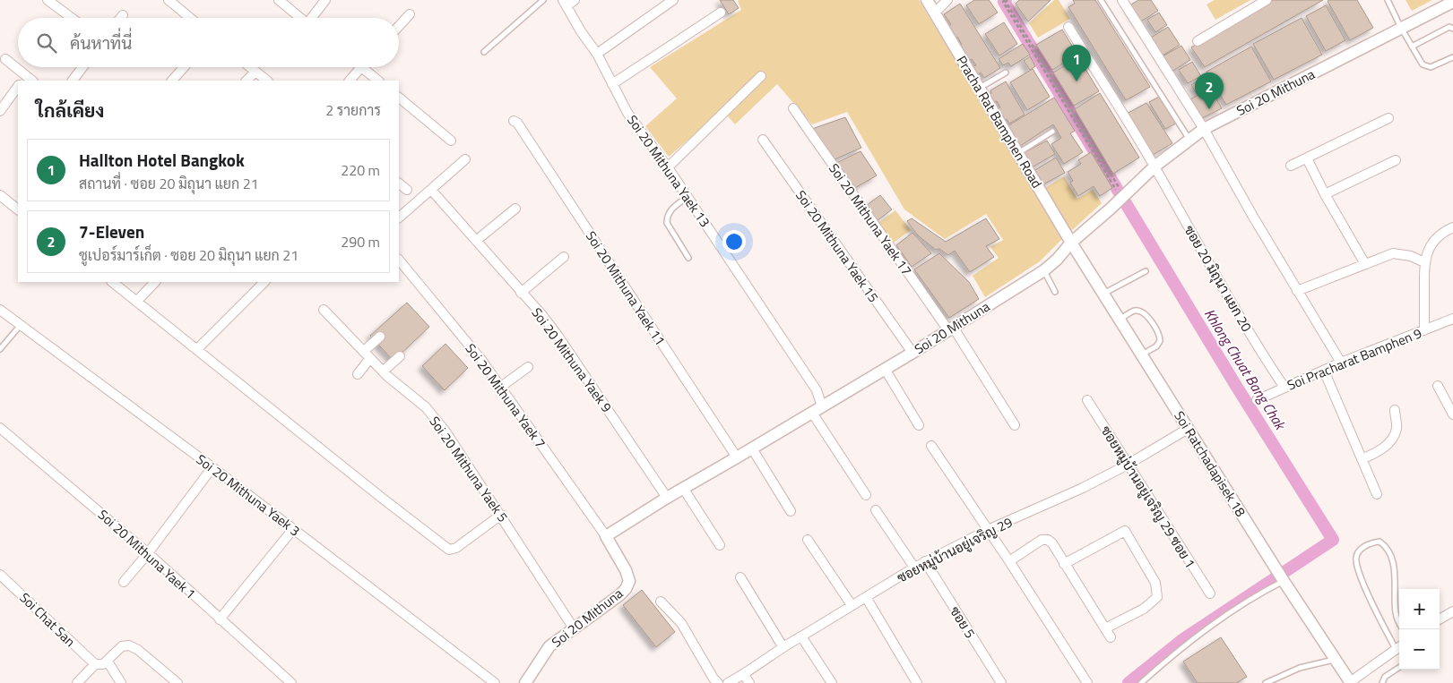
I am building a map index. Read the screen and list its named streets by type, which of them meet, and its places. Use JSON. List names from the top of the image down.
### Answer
{
  "streets": {
    "street": [
      "Soi 20 Mithuna",
      "Pracha Rat Bamphen Road",
      "Soi 20 Mithuna Yaek 13",
      "Soi 20 Mithuna Yaek 17",
      "Soi 20 Mithuna Yaek 15",
      "ซอย 20 มิถุนา แยก 20",
      "Soi 20 Mithuna Yaek 11",
      "Soi Pracharat Bamphen 9",
      "Soi 20 Mithuna Yaek 9",
      "Soi 20 Mithuna Yaek 7",
      "Soi Ratchadapisek 18",
      "Soi 20 Mithuna Yaek 5",
      "Soi 20 Mithuna Yaek 3",
      "ซอยหมู่บ้านอยู่เจริญ 29 ซอย 1",
      "ซอยหมู่บ้านอยู่เจริญ 29",
      "Soi 20 Mithuna Yaek 1",
      "Soi Chat San",
      "ซอย 5"
    ]
  },
  "crossings": [
    ["Soi 20 Mithuna", "Pracha Rat Bamphen Road"],
    ["Soi 20 Mithuna", "Soi 20 Mithuna Yaek 13"],
    ["Soi 20 Mithuna", "Soi 20 Mithuna Yaek 17"],
    ["Soi 20 Mithuna", "Soi 20 Mithuna Yaek 15"],
    ["Soi 20 Mithuna", "ซอย 20 มิถุนา แยก 20"],
    ["Soi 20 Mithuna", "Soi 20 Mithuna Yaek 11"],
    ["Soi 20 Mithuna", "Soi 20 Mithuna Yaek 9"],
    ["Soi 20 Mithuna", "Soi 20 Mithuna Yaek 7"],
    ["Soi 20 Mithuna", "Soi Ratchadapisek 18"],
    ["Soi 20 Mithuna", "Soi 20 Mithuna Yaek 5"],
    ["Pracha Rat Bamphen Road", "Soi Ratchadapisek 18"],
    ["ซอย 20 มิถุนา แยก 20", "Soi Pracharat Bamphen 9"],
    ["Soi Ratchadapisek 18", "ซอยหมู่บ้านอยู่เจริญ 29"],
    ["ซอยหมู่บ้านอยู่เจริญ 29 ซอย 1", "ซอยหมู่บ้านอยู่เจริญ 29"],
    ["ซอยหมู่บ้านอยู่เจริญ 29", "ซอย 5"]
  ],
  "water": ["Khlong Chuat Bang Chak"],
  "page": {
    "search": "ค้นหาที่นี่",
    "pins": ["1", "2"],
    "heading": ["ใกล้เคียง", "2 รายการ"],
    "list": [
      {
        "mark": "1",
        "name": "Hallton Hotel Bangkok",
        "note": "สถานที่ · ซอย 20 มิถุนา แยก 21",
        "value": "220 m"
      },
      {
        "mark": "2",
        "name": "7-Eleven",
        "note": "ซูเปอร์มาร์เก็ต · ซอย 20 มิถุนา แยก 21",
        "value": "290 m"
      }
    ],
    "map_buttons": ["+", "−"]
  }
}
